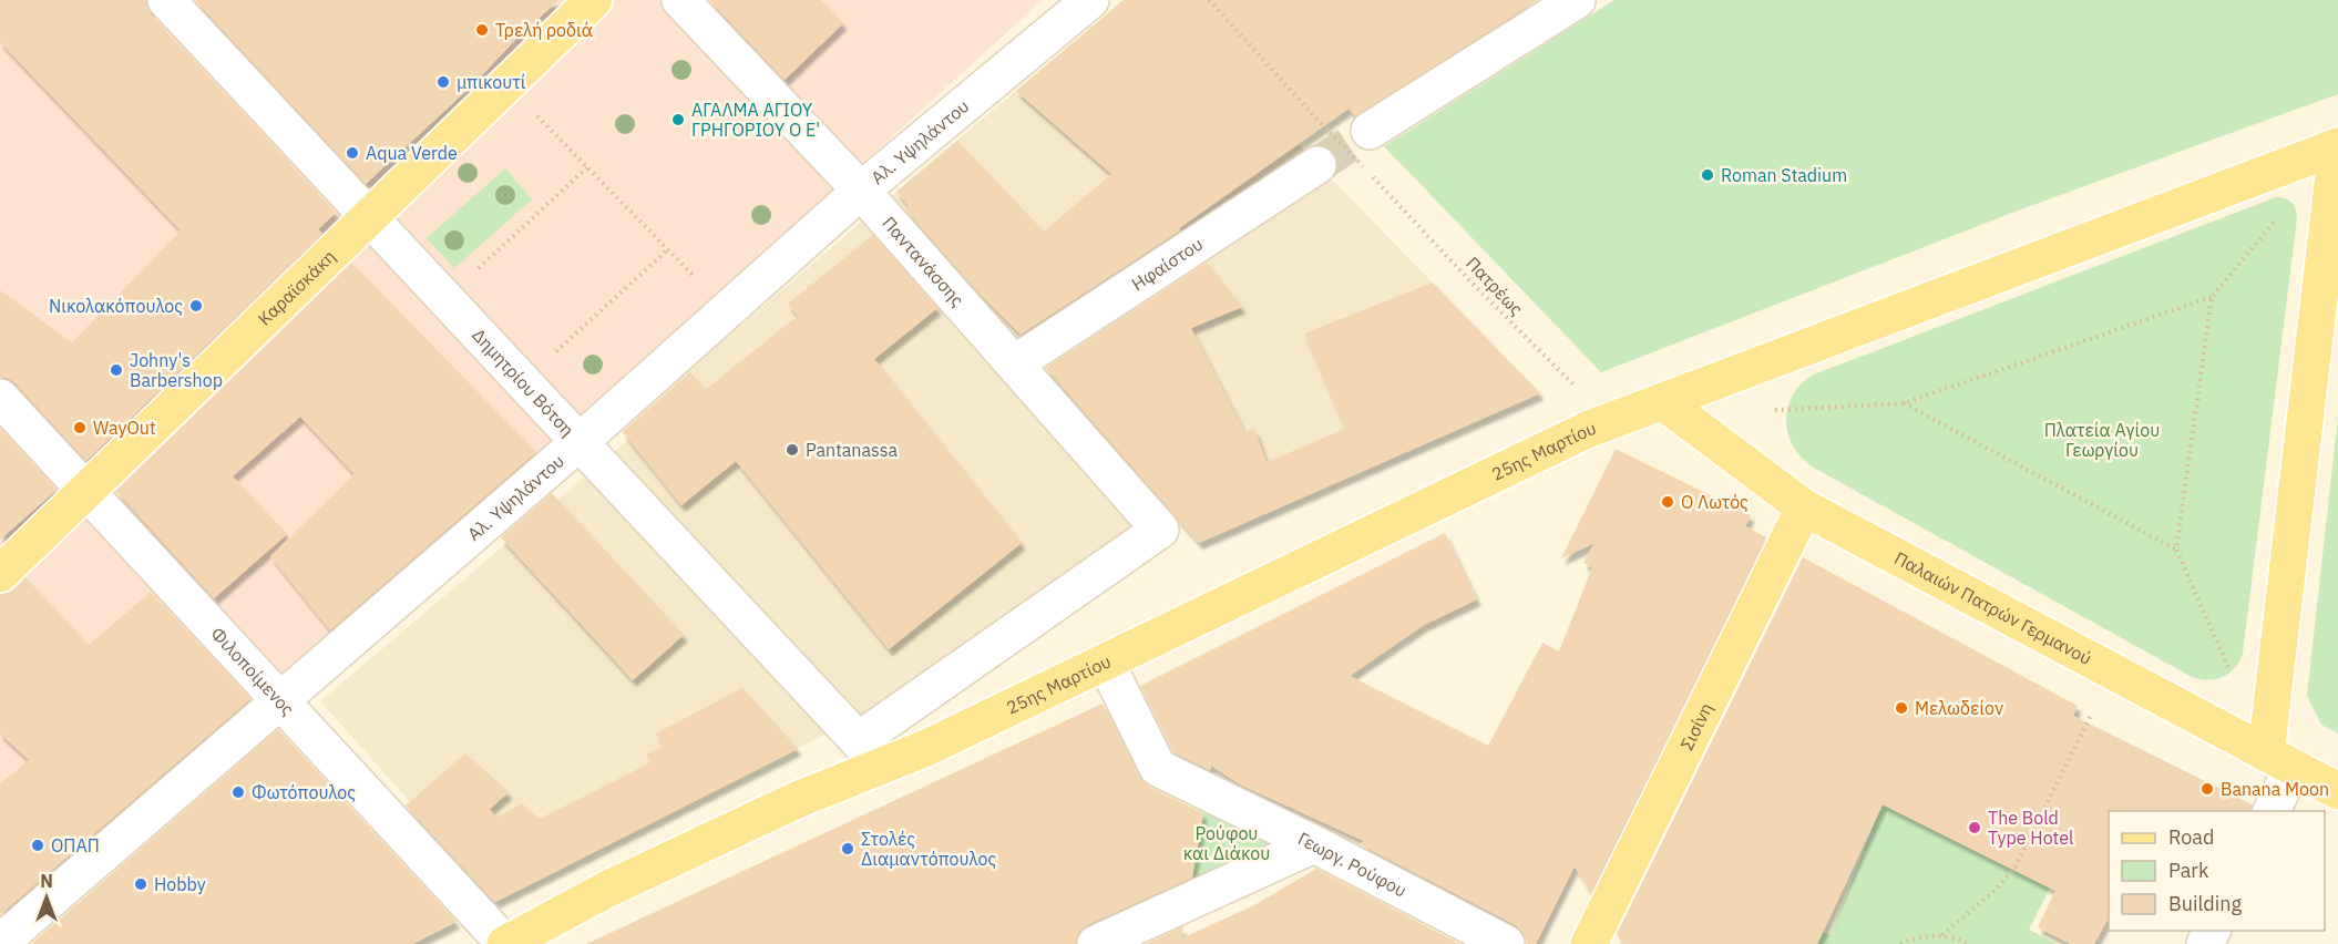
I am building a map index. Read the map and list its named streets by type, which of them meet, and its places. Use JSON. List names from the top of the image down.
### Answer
{
  "streets": {
    "main road": [
      "Καραϊσκάκη",
      "25ης Μαρτίου",
      "Παλαιών Πατρών Γερμανού",
      "Σισίνη"
    ],
    "street": [
      "Αλ. Υψηλάντου",
      "Παντανάσσης",
      "Ηφαίστου",
      "Δημητρίου Βότση",
      "Φιλοποίμενος",
      "Γεωργ. Ρούφου"
    ],
    "path": ["Πατρέως"]
  },
  "crossings": [
    ["Αλ. Υψηλάντου", "Παντανάσσης"],
    ["Αλ. Υψηλάντου", "Δημητρίου Βότση"],
    ["Αλ. Υψηλάντου", "Φιλοποίμενος"],
    ["Παντανάσσης", "Ηφαίστου"],
    ["Παντανάσσης", "Δημητρίου Βότση"],
    ["Παντανάσσης", "25ης Μαρτίου"],
    ["Πατρέως", "25ης Μαρτίου"],
    ["Καραϊσκάκη", "Δημητρίου Βότση"],
    ["Καραϊσκάκη", "Φιλοποίμενος"],
    ["Δημητρίου Βότση", "25ης Μαρτίου"],
    ["25ης Μαρτίου", "Παλαιών Πατρών Γερμανού"],
    ["25ης Μαρτίου", "Φιλοποίμενος"],
    ["25ης Μαρτίου", "Γεωργ. Ρούφου"],
    ["Παλαιών Πατρών Γερμανού", "Σισίνη"]
  ],
  "parks": ["Πλατεία Αγίου Γεωργίου", "Ρούφου και Διάκου"],
  "places": [
    "Τρελή ροδιά",
    "μπικουτί",
    "ΑΓΑΛΜΑ ΑΓΙΟΥ ΓΡΗΓΟΡΙΟΥ Ο Ε'",
    "Aqua Verde",
    "Roman Stadium",
    "Νικολακόπουλος",
    "Johny's Barbershop",
    "WayOut",
    "Pantanassa",
    "Ο Λωτός",
    "Μελωδείον",
    "Banana Moon",
    "Φωτόπουλος",
    "The Bold Type Hotel",
    "ΟΠΑΠ",
    "Στολές Διαμαντόπουλος",
    "Hobby"
  ],
  "legend": ["Road", "Park", "Building"],
  "north": "top"
}
